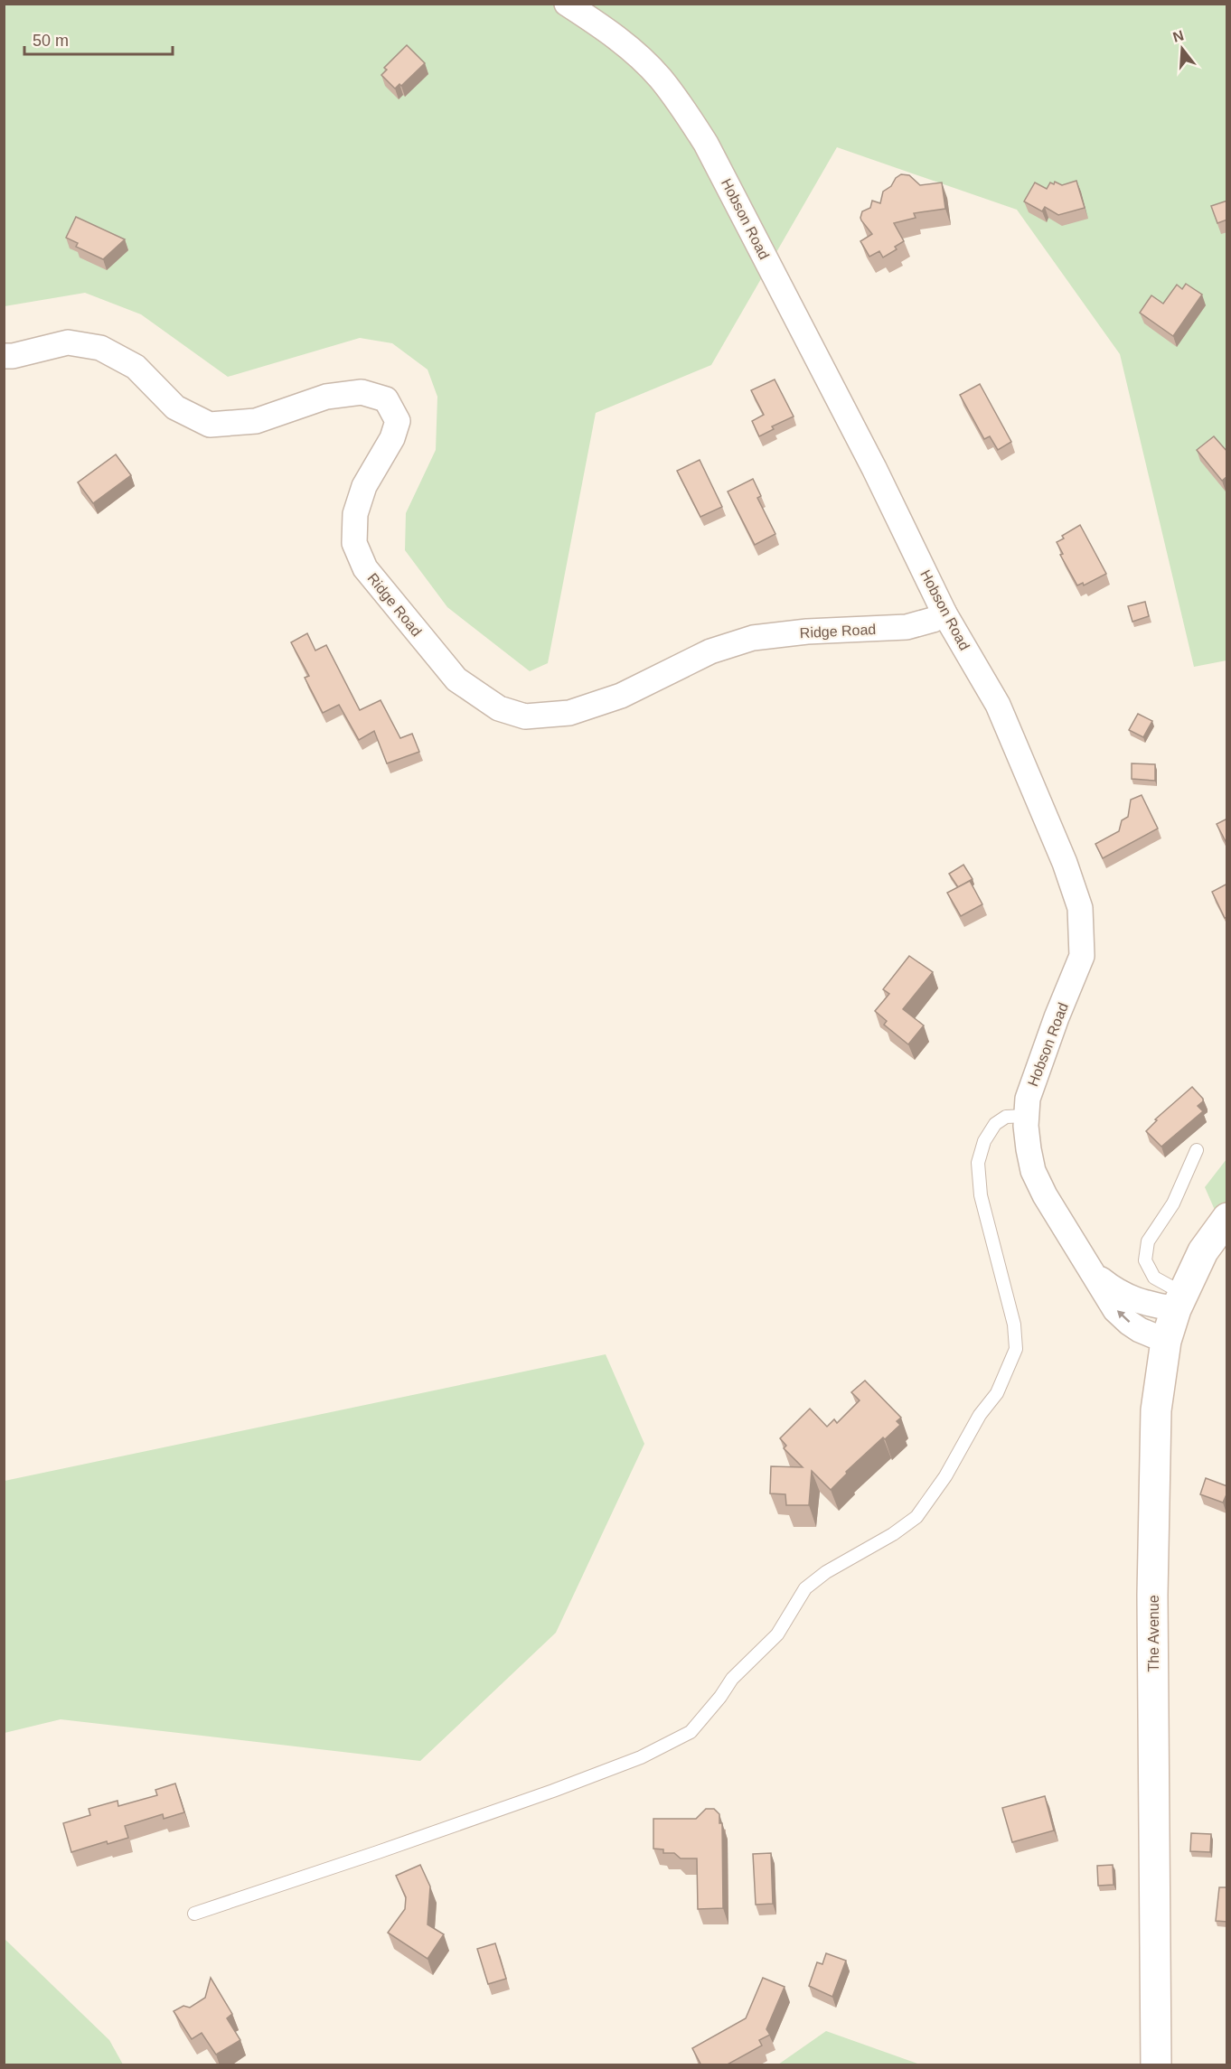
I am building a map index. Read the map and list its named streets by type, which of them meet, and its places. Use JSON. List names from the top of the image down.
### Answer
{
  "streets": {
    "street": ["Hobson Road", "Ridge Road", "The Avenue"]
  },
  "crossings": [
    ["Hobson Road", "Ridge Road"],
    ["Hobson Road", "The Avenue"]
  ],
  "scale_bar": "50 m",
  "north": "top"
}
